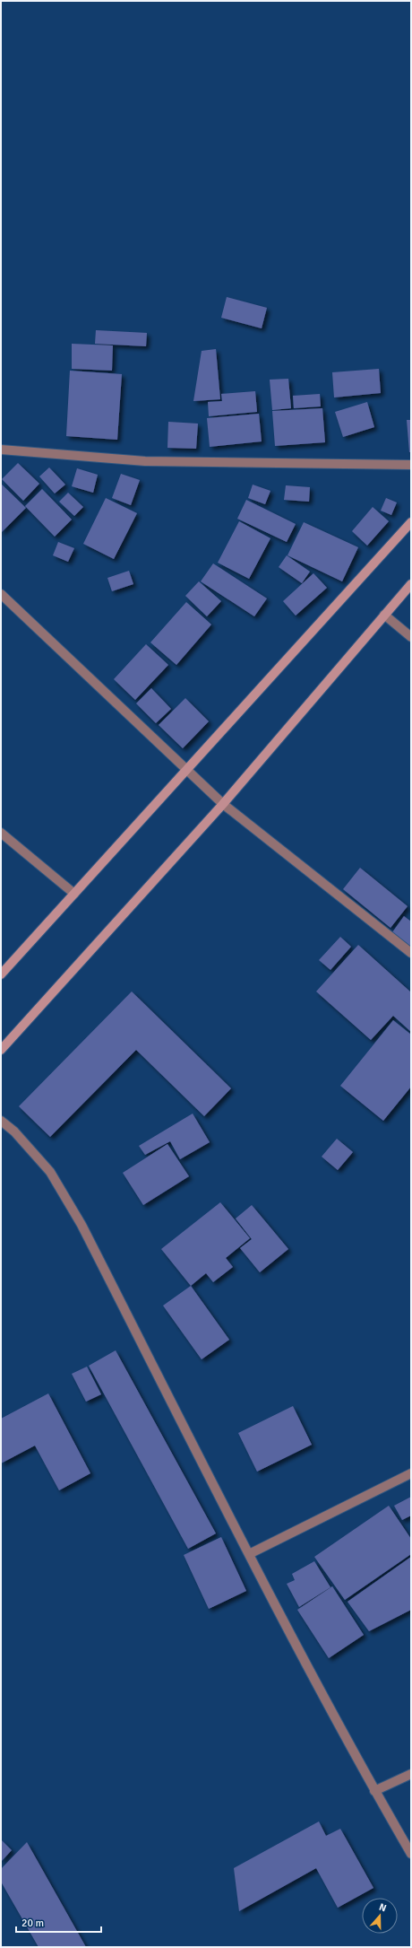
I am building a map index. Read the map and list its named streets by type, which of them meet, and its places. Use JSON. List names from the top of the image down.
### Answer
{
  "scale_bar": "20 m",
  "north": "top"
}
